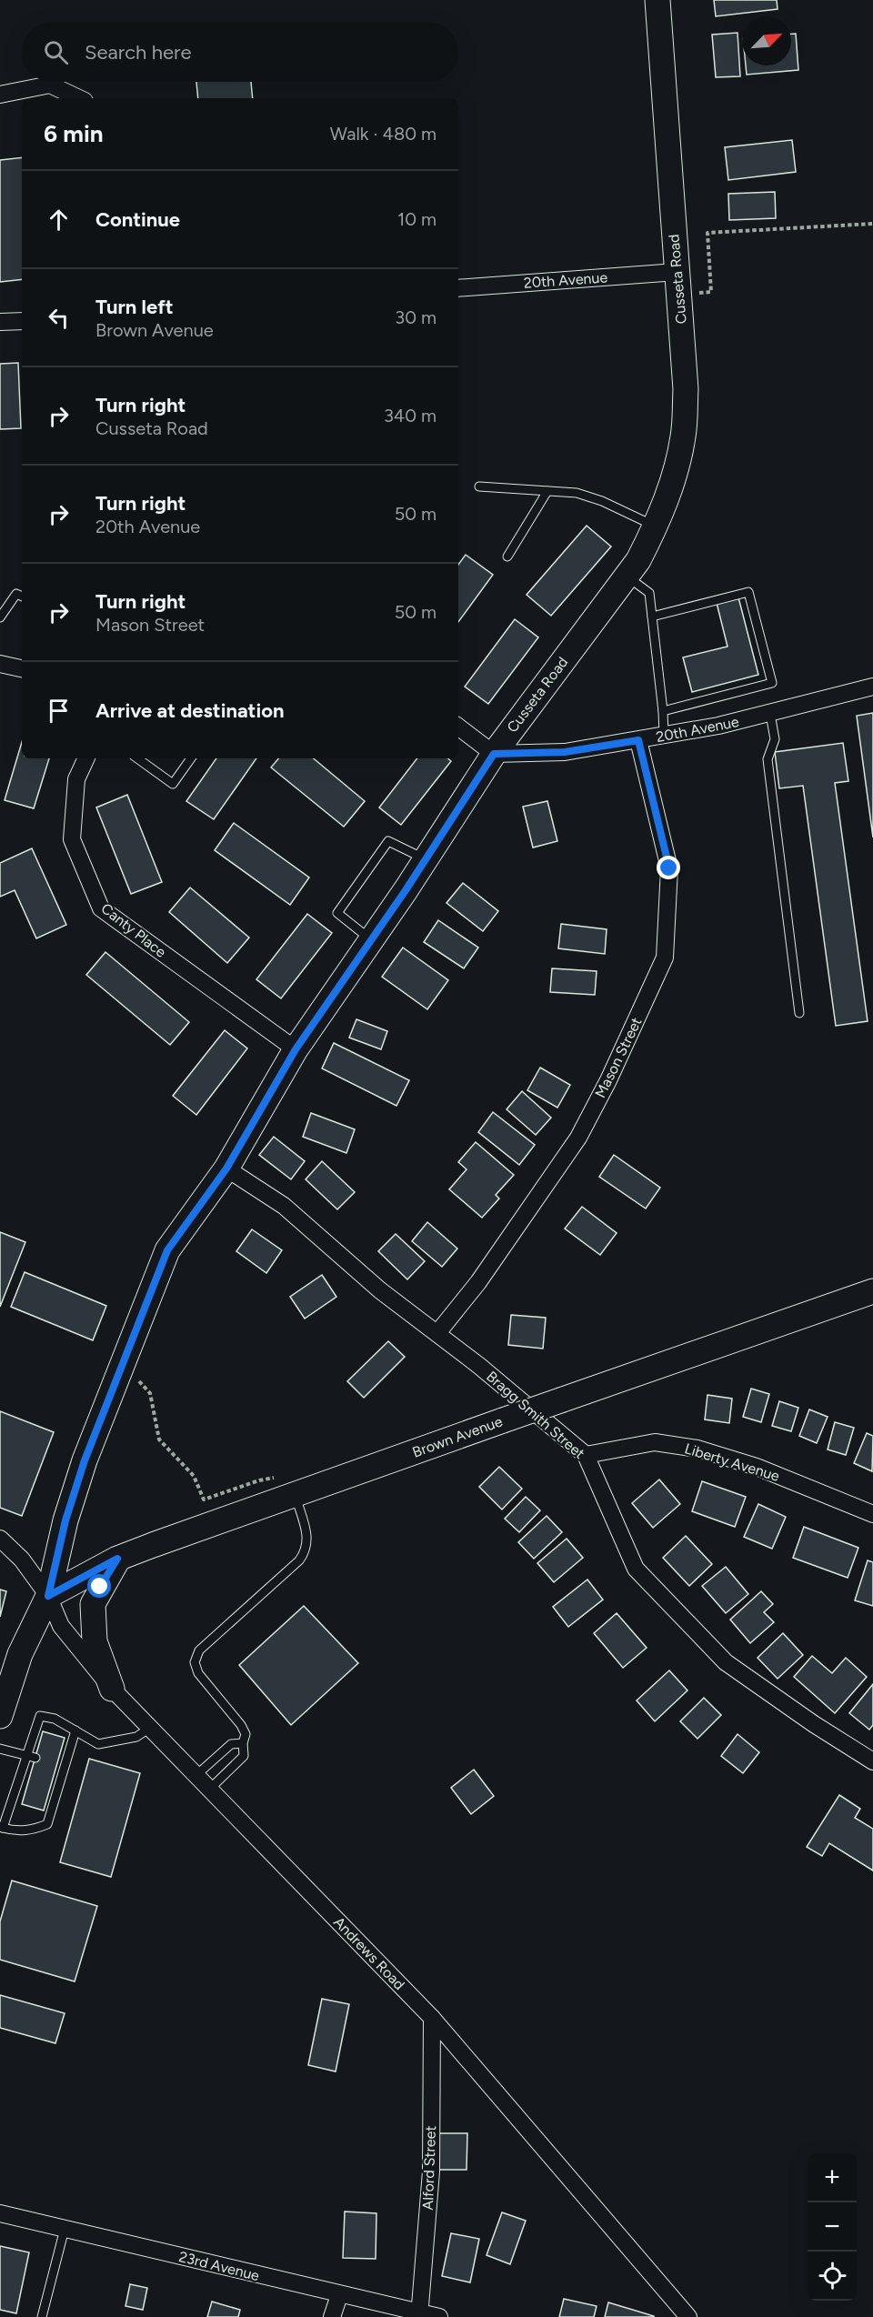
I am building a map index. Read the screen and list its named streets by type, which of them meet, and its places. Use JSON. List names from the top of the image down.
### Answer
{
  "streets": {
    "street": [
      "Cusseta Road",
      "20th Avenue",
      "Canty Place",
      "Mason Street",
      "Bragg Smith Street",
      "Brown Avenue",
      "Liberty Avenue",
      "Andrews Road",
      "Alford Street",
      "23rd Avenue"
    ]
  },
  "crossings": [
    ["Cusseta Road", "20th Avenue"],
    ["Cusseta Road", "Canty Place"],
    ["Cusseta Road", "Bragg Smith Street"],
    ["Cusseta Road", "Brown Avenue"],
    ["Cusseta Road", "Andrews Road"],
    ["20th Avenue", "Mason Street"],
    ["Mason Street", "Bragg Smith Street"],
    ["Bragg Smith Street", "Liberty Avenue"],
    ["Brown Avenue", "Andrews Road"],
    ["Andrews Road", "Alford Street"],
    ["Alford Street", "23rd Avenue"]
  ],
  "north": "top right",
  "page": {
    "search": "Search here",
    "heading": ["6 min", "Walk · 480 m"],
    "list": [
      ["Continue", "10 m"],
      ["Turn left", "Brown Avenue", "30 m"],
      ["Turn right", "Cusseta Road", "340 m"],
      ["Turn right", "20th Avenue", "50 m"],
      ["Turn right", "Mason Street", "50 m"],
      "Arrive at destination"
    ],
    "map_buttons": ["+", "−"]
  }
}
